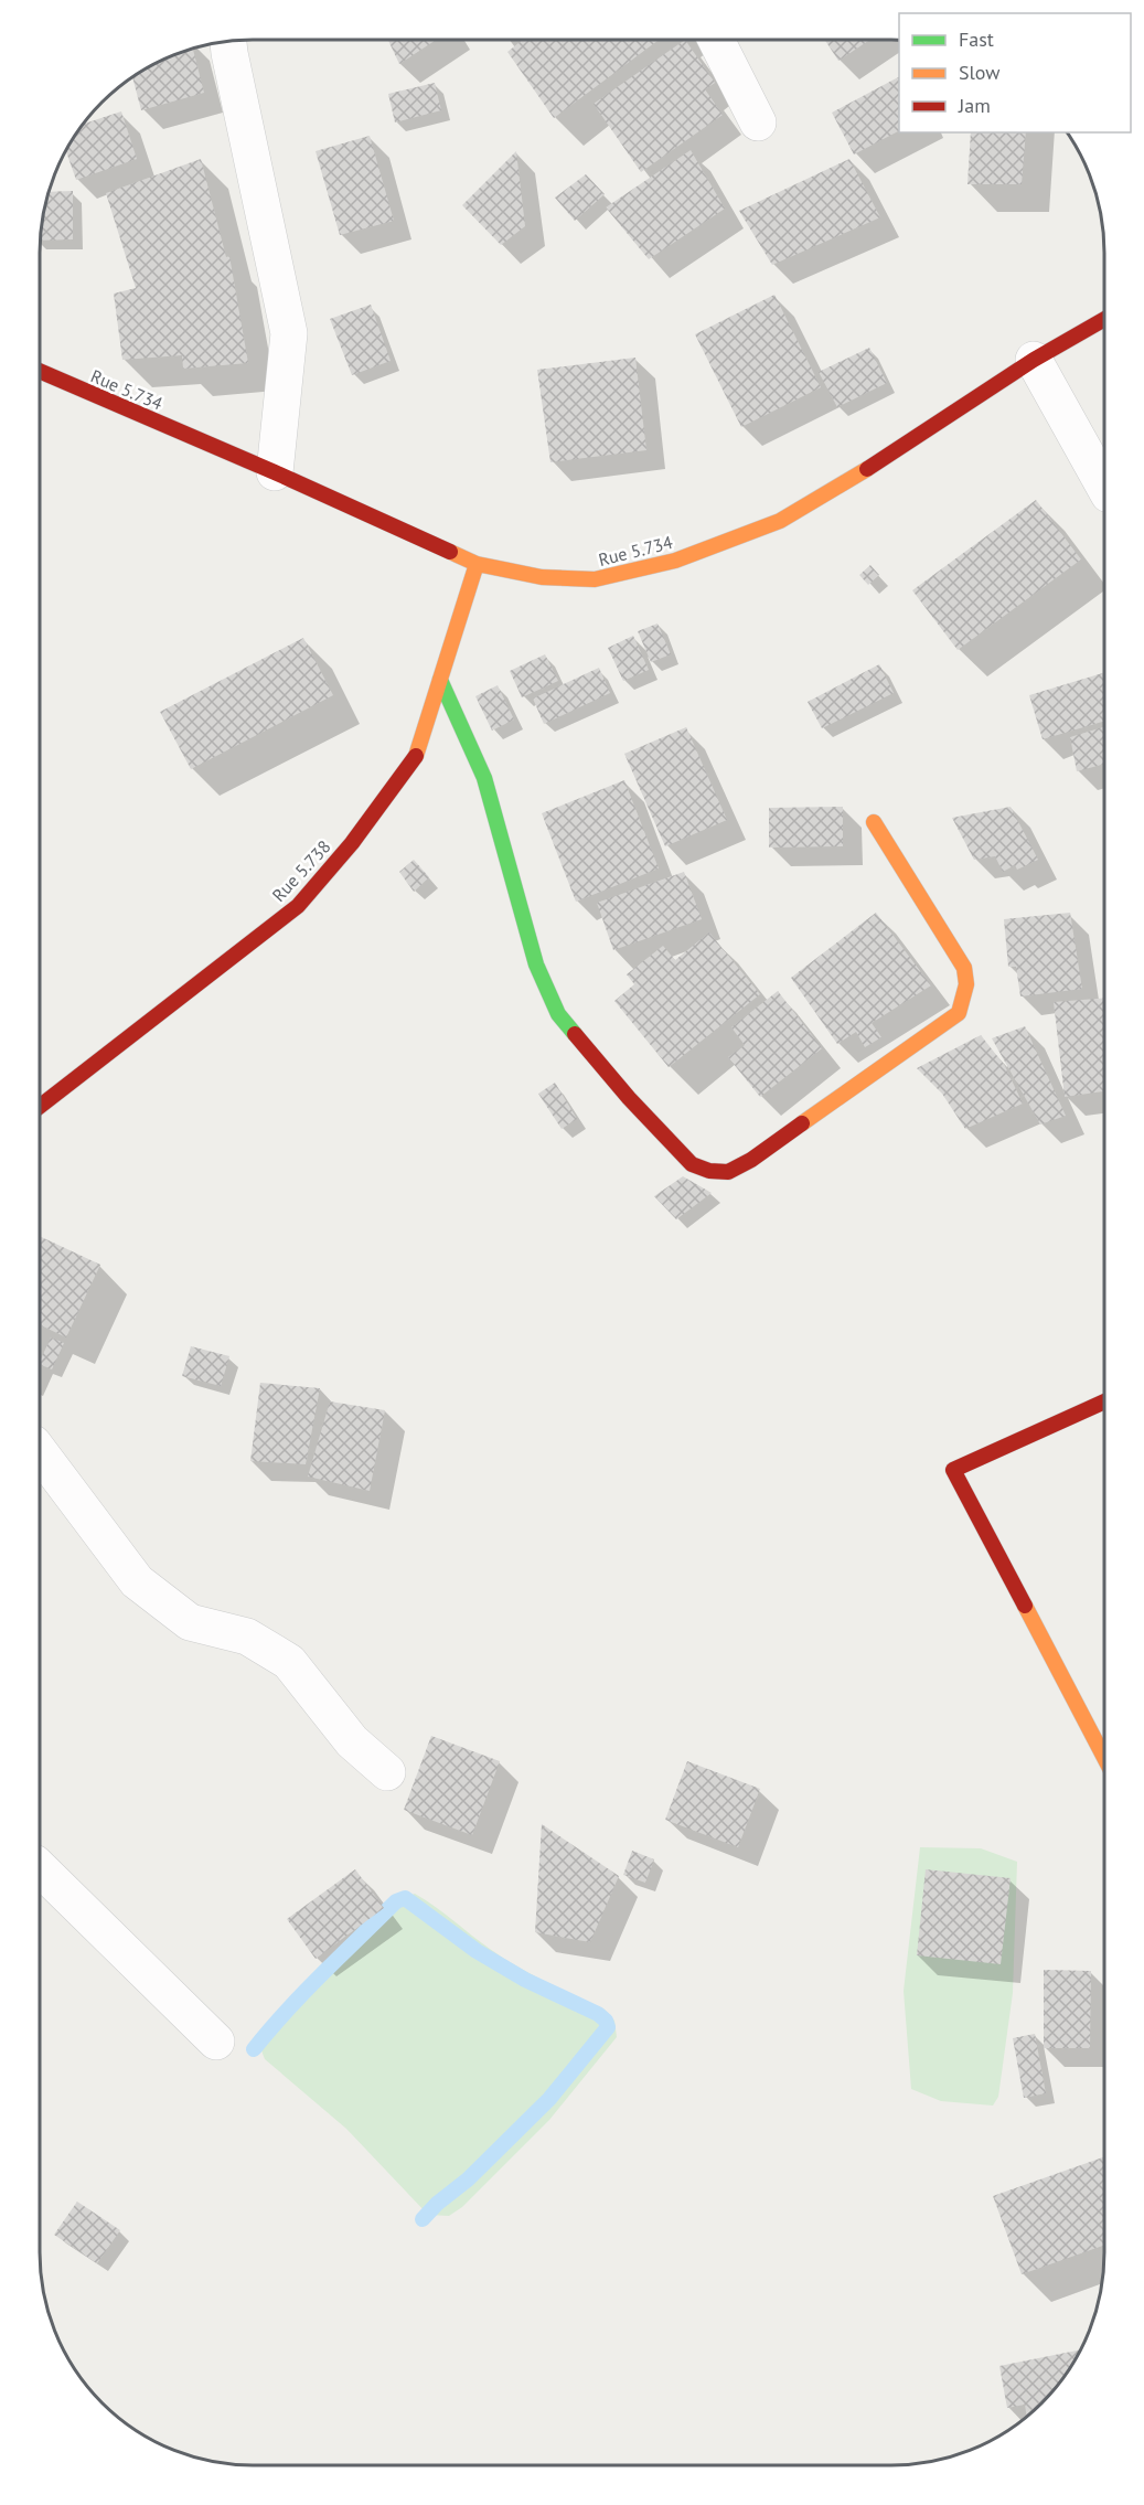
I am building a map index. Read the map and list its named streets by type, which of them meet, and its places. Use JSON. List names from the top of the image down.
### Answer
{
  "streets": {
    "street": ["Rue 5.734", "Rue 5.738"]
  },
  "crossings": [
    ["Rue 5.734", "Rue 5.738"]
  ],
  "legend": ["Fast", "Slow", "Jam"]
}
